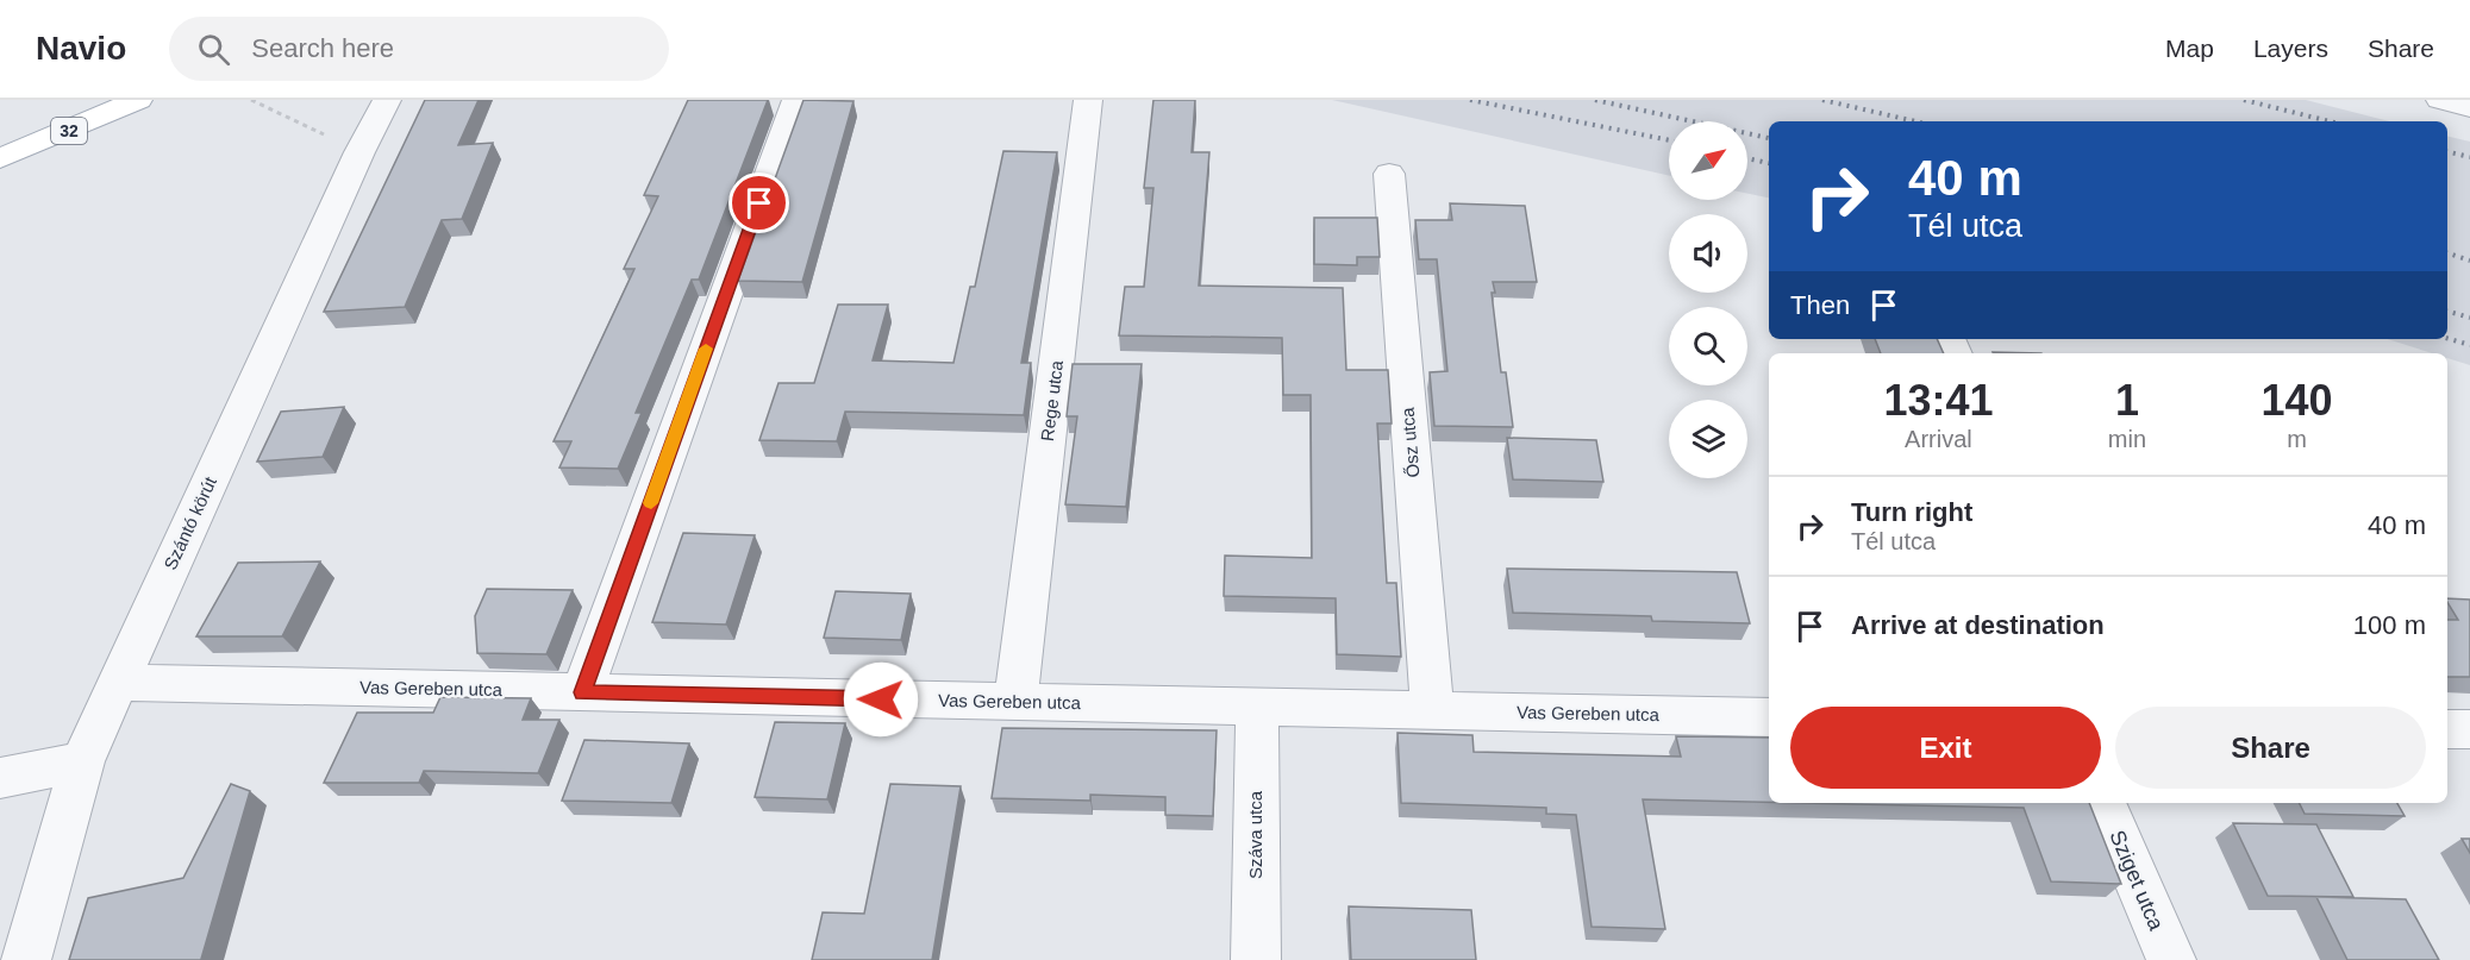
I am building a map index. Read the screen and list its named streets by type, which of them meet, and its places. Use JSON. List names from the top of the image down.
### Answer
{
  "streets": {
    "main road": ["32"],
    "street": [
      "Rege utca",
      "Ősz utca",
      "Szántó körút",
      "Vas Gereben utca",
      "Száva utca",
      "Sziget utca"
    ]
  },
  "crossings": [
    ["Rege utca", "Vas Gereben utca"],
    ["Ősz utca", "Vas Gereben utca"],
    ["Szántó körút", "Vas Gereben utca"],
    ["Vas Gereben utca", "Száva utca"]
  ],
  "north": "top right",
  "page": {
    "header": "Navio",
    "search": "Search here",
    "nav": ["Map", "Layers", "Share"],
    "turn": ["40 m", "Tél utca"],
    "then": "Then",
    "eta": [
      "13:41",
      "Arrival",
      "1",
      "min",
      "140",
      "m"
    ],
    "list": [
      {
        "name": "Turn right",
        "note": "Tél utca",
        "value": "40 m"
      },
      {
        "name": "Arrive at destination",
        "value": "100 m"
      }
    ],
    "buttons": ["Exit", "Share"]
  }
}
